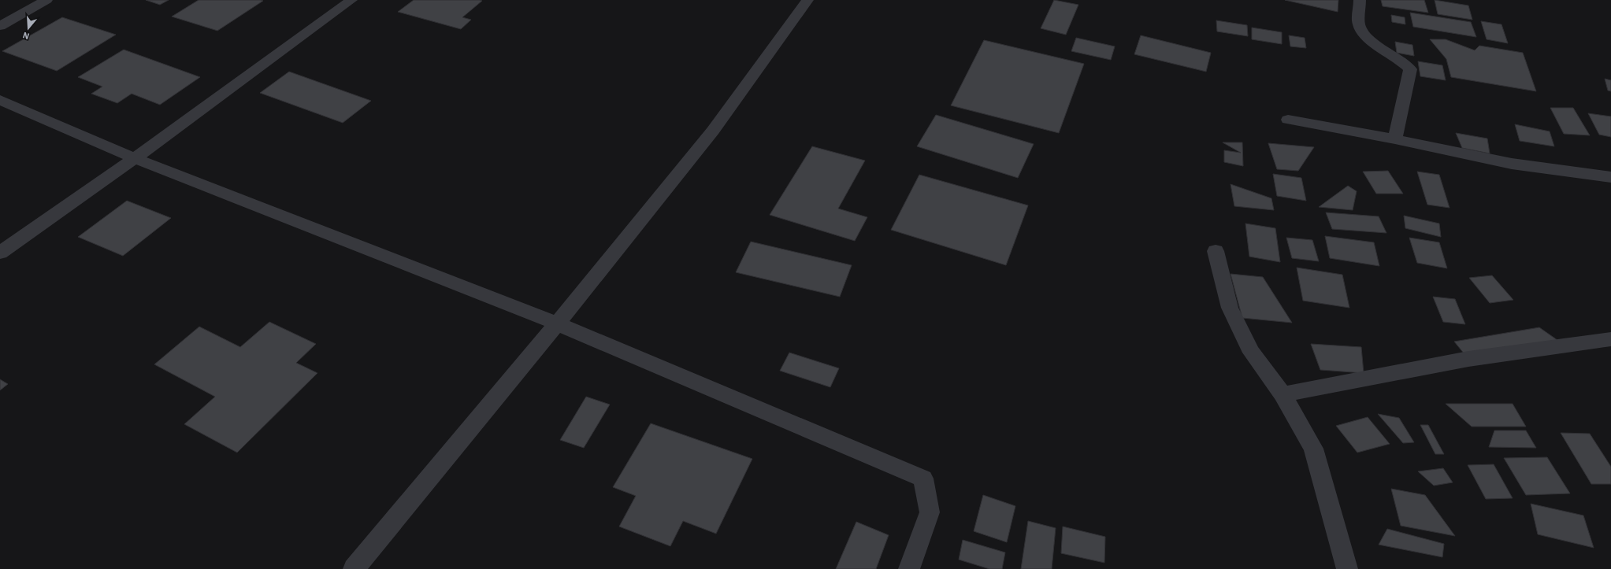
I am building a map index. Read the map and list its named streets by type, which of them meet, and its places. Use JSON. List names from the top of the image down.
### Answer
{
  "north": "bottom"
}
